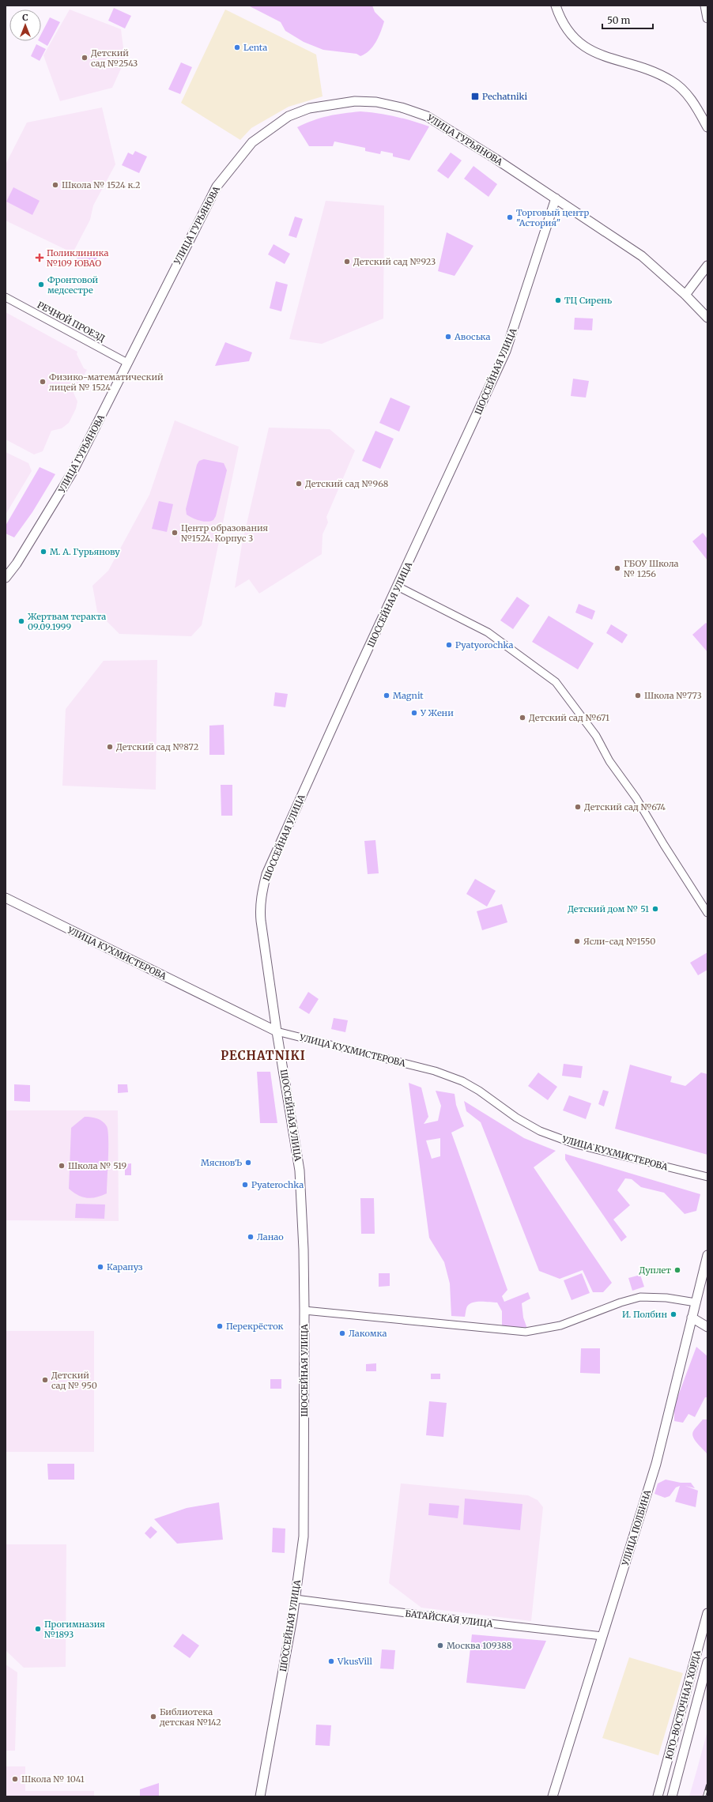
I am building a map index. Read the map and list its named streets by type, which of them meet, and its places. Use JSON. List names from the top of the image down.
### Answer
{
  "streets": {
    "main road": [
      "УЛИЦА ГУРЬЯНОВА",
      "ШОССЕЙНАЯ УЛИЦА",
      "УЛИЦА КУХМИСТЕРОВА",
      "УЛИЦА ПОЛБИНА",
      "ЮГО-ВОСТОЧНАЯ ХОРДА"
    ],
    "street": ["РЕЧНОЙ ПРОЕЗД", "БАТАЙСКАЯ УЛИЦА"]
  },
  "crossings": [
    ["УЛИЦА ГУРЬЯНОВА", "РЕЧНОЙ ПРОЕЗД"],
    ["УЛИЦА ГУРЬЯНОВА", "ШОССЕЙНАЯ УЛИЦА"],
    ["ШОССЕЙНАЯ УЛИЦА", "УЛИЦА КУХМИСТЕРОВА"],
    ["ШОССЕЙНАЯ УЛИЦА", "БАТАЙСКАЯ УЛИЦА"],
    ["УЛИЦА ПОЛБИНА", "БАТАЙСКАЯ УЛИЦА"]
  ],
  "districts": ["PECHATNIKI"],
  "places": {
    "other": [
      "Lenta",
      "Детский сад №2543",
      "Школа № 1524 к.2",
      "Торговый центр \"Астория\"",
      "Детский сад №923",
      "Фронтовой медсестре",
      "ТЦ Сирень",
      "Авоська",
      "Физико-математический лицей № 1524",
      "Детский сад №968",
      "Центр образования №1524. Корпус 3",
      "М. А. Гурьянову",
      "ГБОУ Школа № 1256",
      "Жертвам теракта 09.09.1999",
      "Pyatyorochka",
      "Magnit",
      "Школа №773",
      "У Жени",
      "Детский сад №671",
      "Детский сад №872",
      "Детский сад №674",
      "Детский дом № 51",
      "Ясли-сад №1550",
      "МясновЪ",
      "Школа № 519",
      "Pyaterochka",
      "Ланао",
      "Карапуз",
      "Дуплет",
      "И. Полбин",
      "Перекрёсток",
      "Лакомка",
      "Детский сад № 950",
      "Прогимназия №1893",
      "Москва 109388",
      "VkusVill",
      "Библиотека детская №142",
      "Школа № 1041"
    ],
    "transit": ["Pechatniki"],
    "health": ["Поликлиника №109 ЮВАО"]
  },
  "scale_bar": "50 m",
  "north": "top"
}
